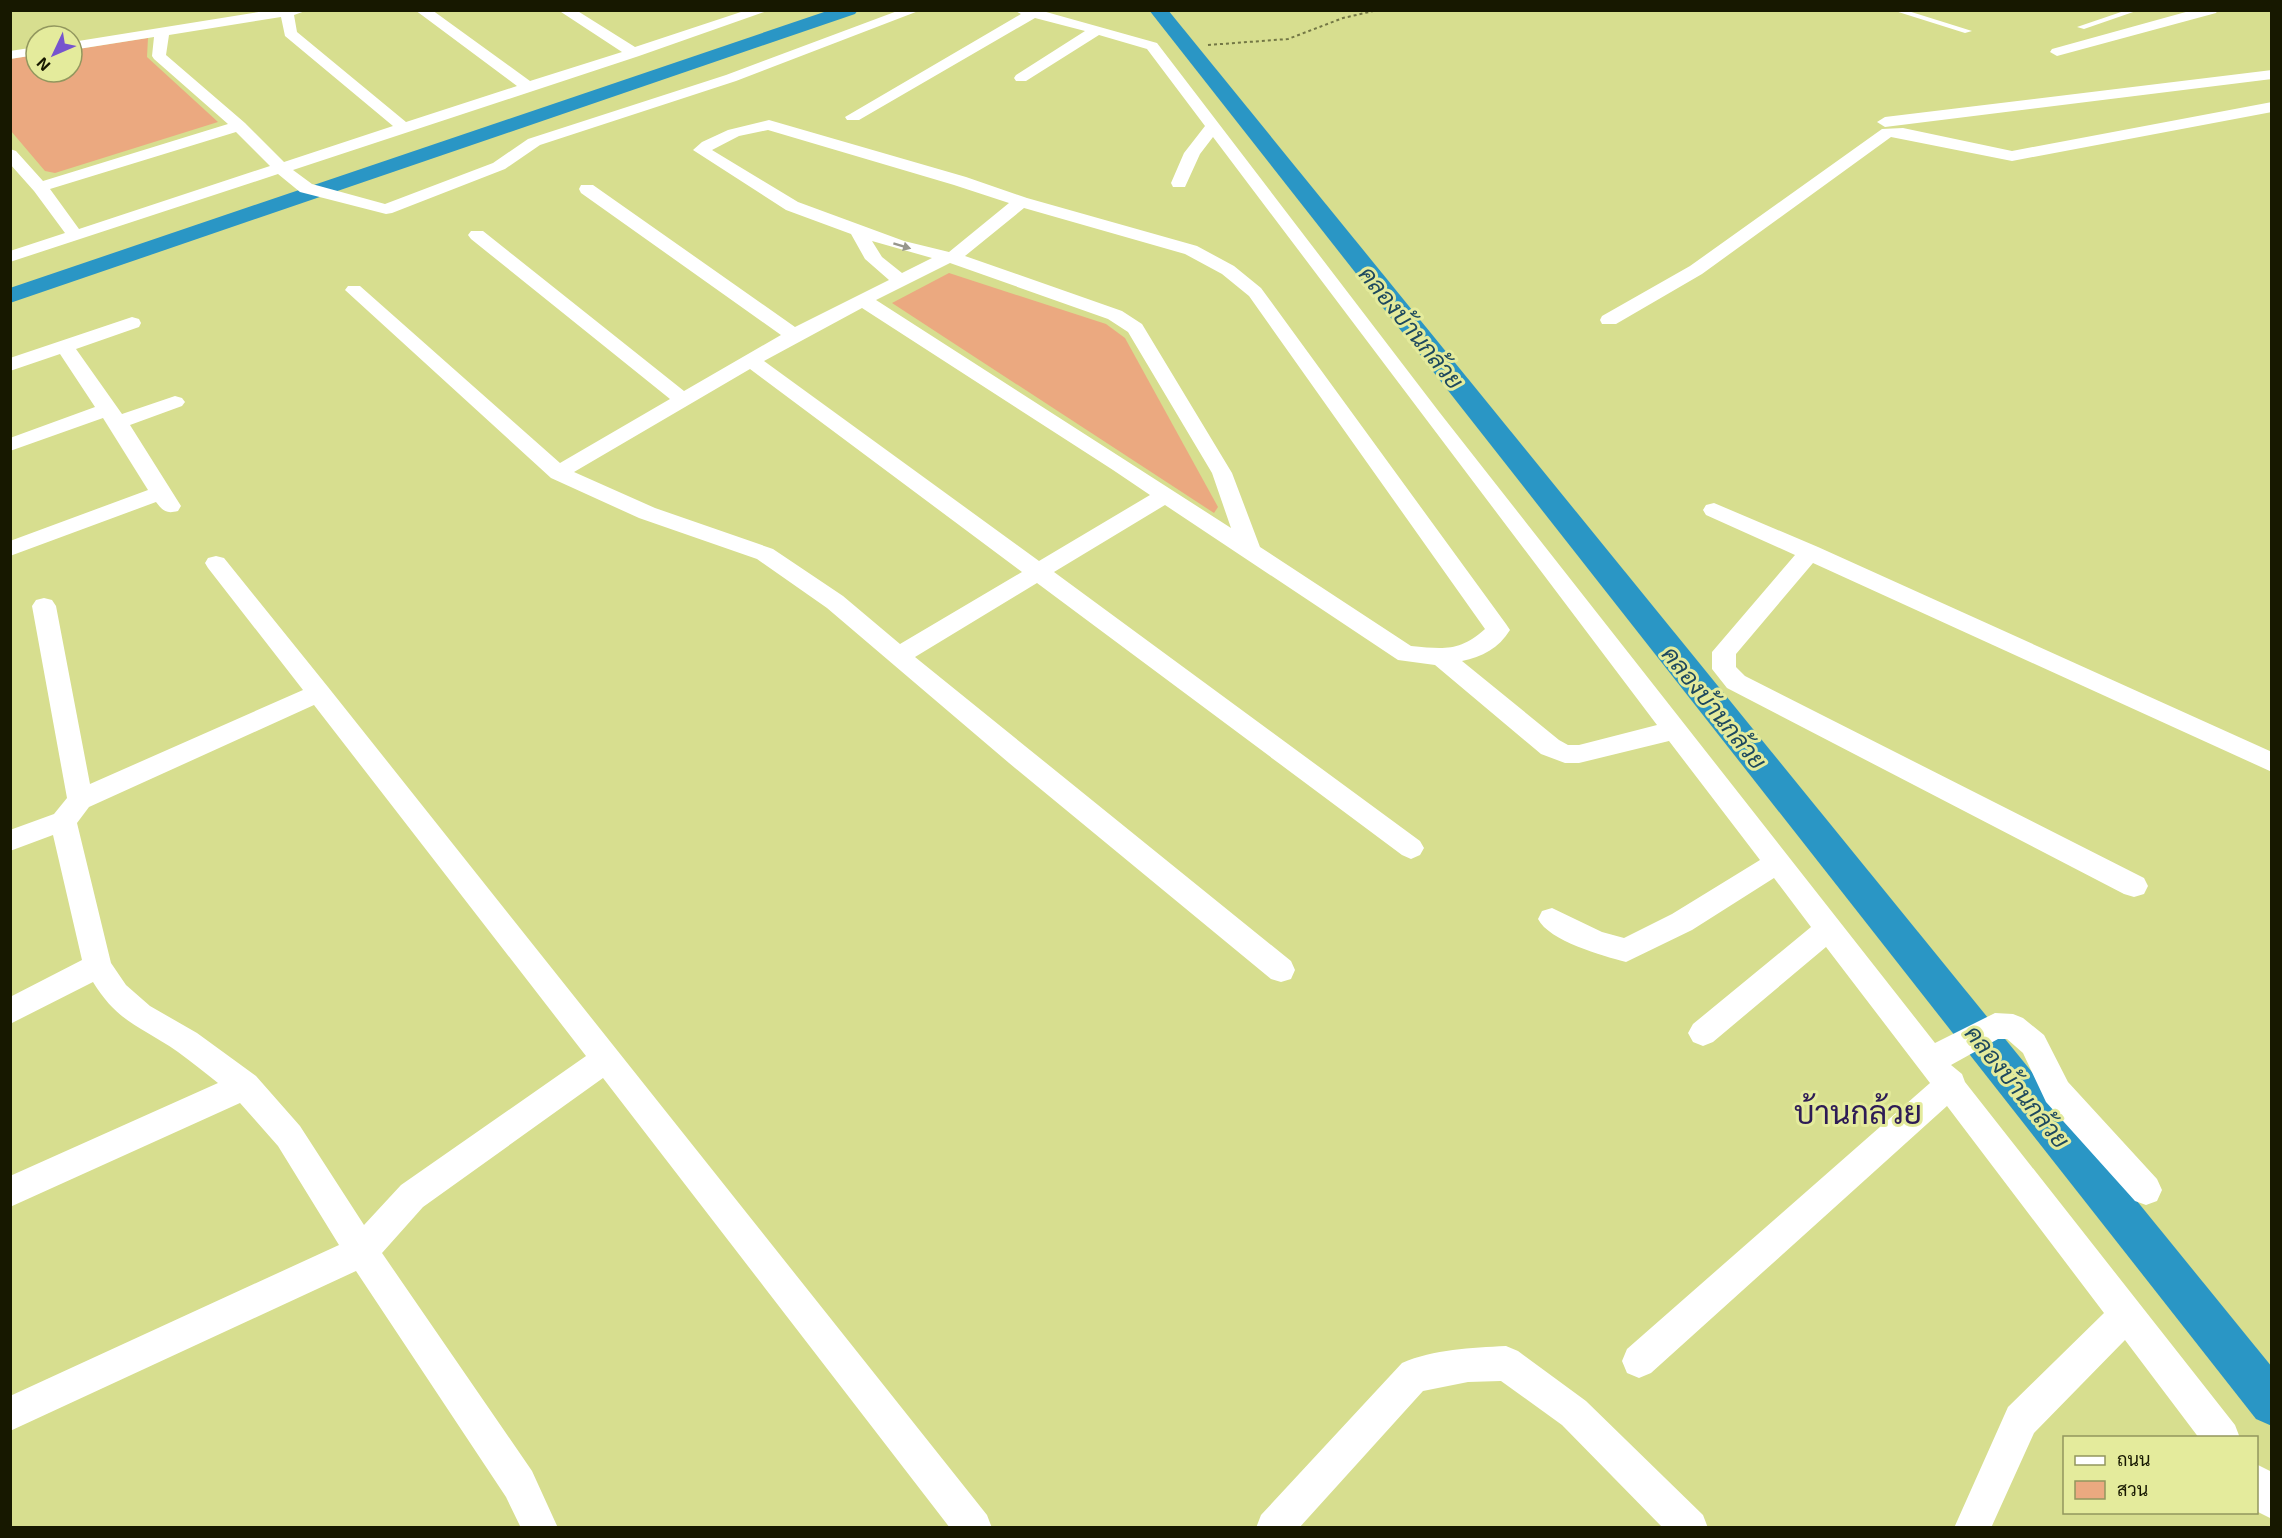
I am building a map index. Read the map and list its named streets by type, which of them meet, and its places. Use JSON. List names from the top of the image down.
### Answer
{
  "districts": ["บ้านกล้วย"],
  "water": ["คลองบ้านกล้วย"],
  "legend": ["ถนน", "สวน"],
  "north": "bottom left"
}
